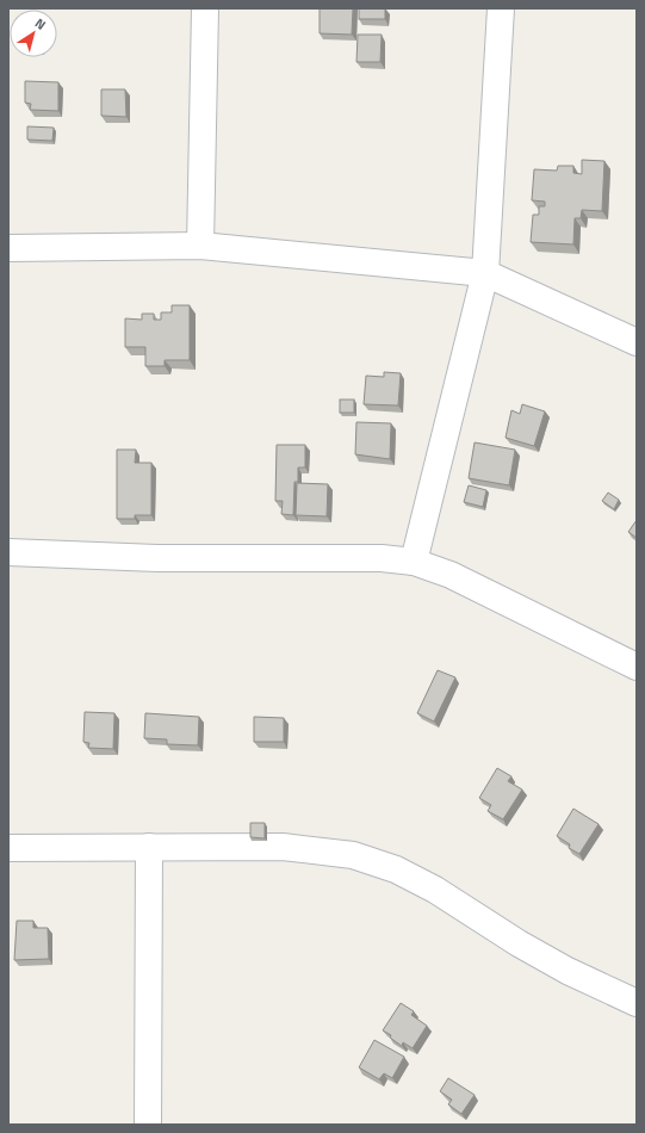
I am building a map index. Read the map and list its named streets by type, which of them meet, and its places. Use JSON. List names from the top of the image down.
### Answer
{
  "north": "top right"
}
